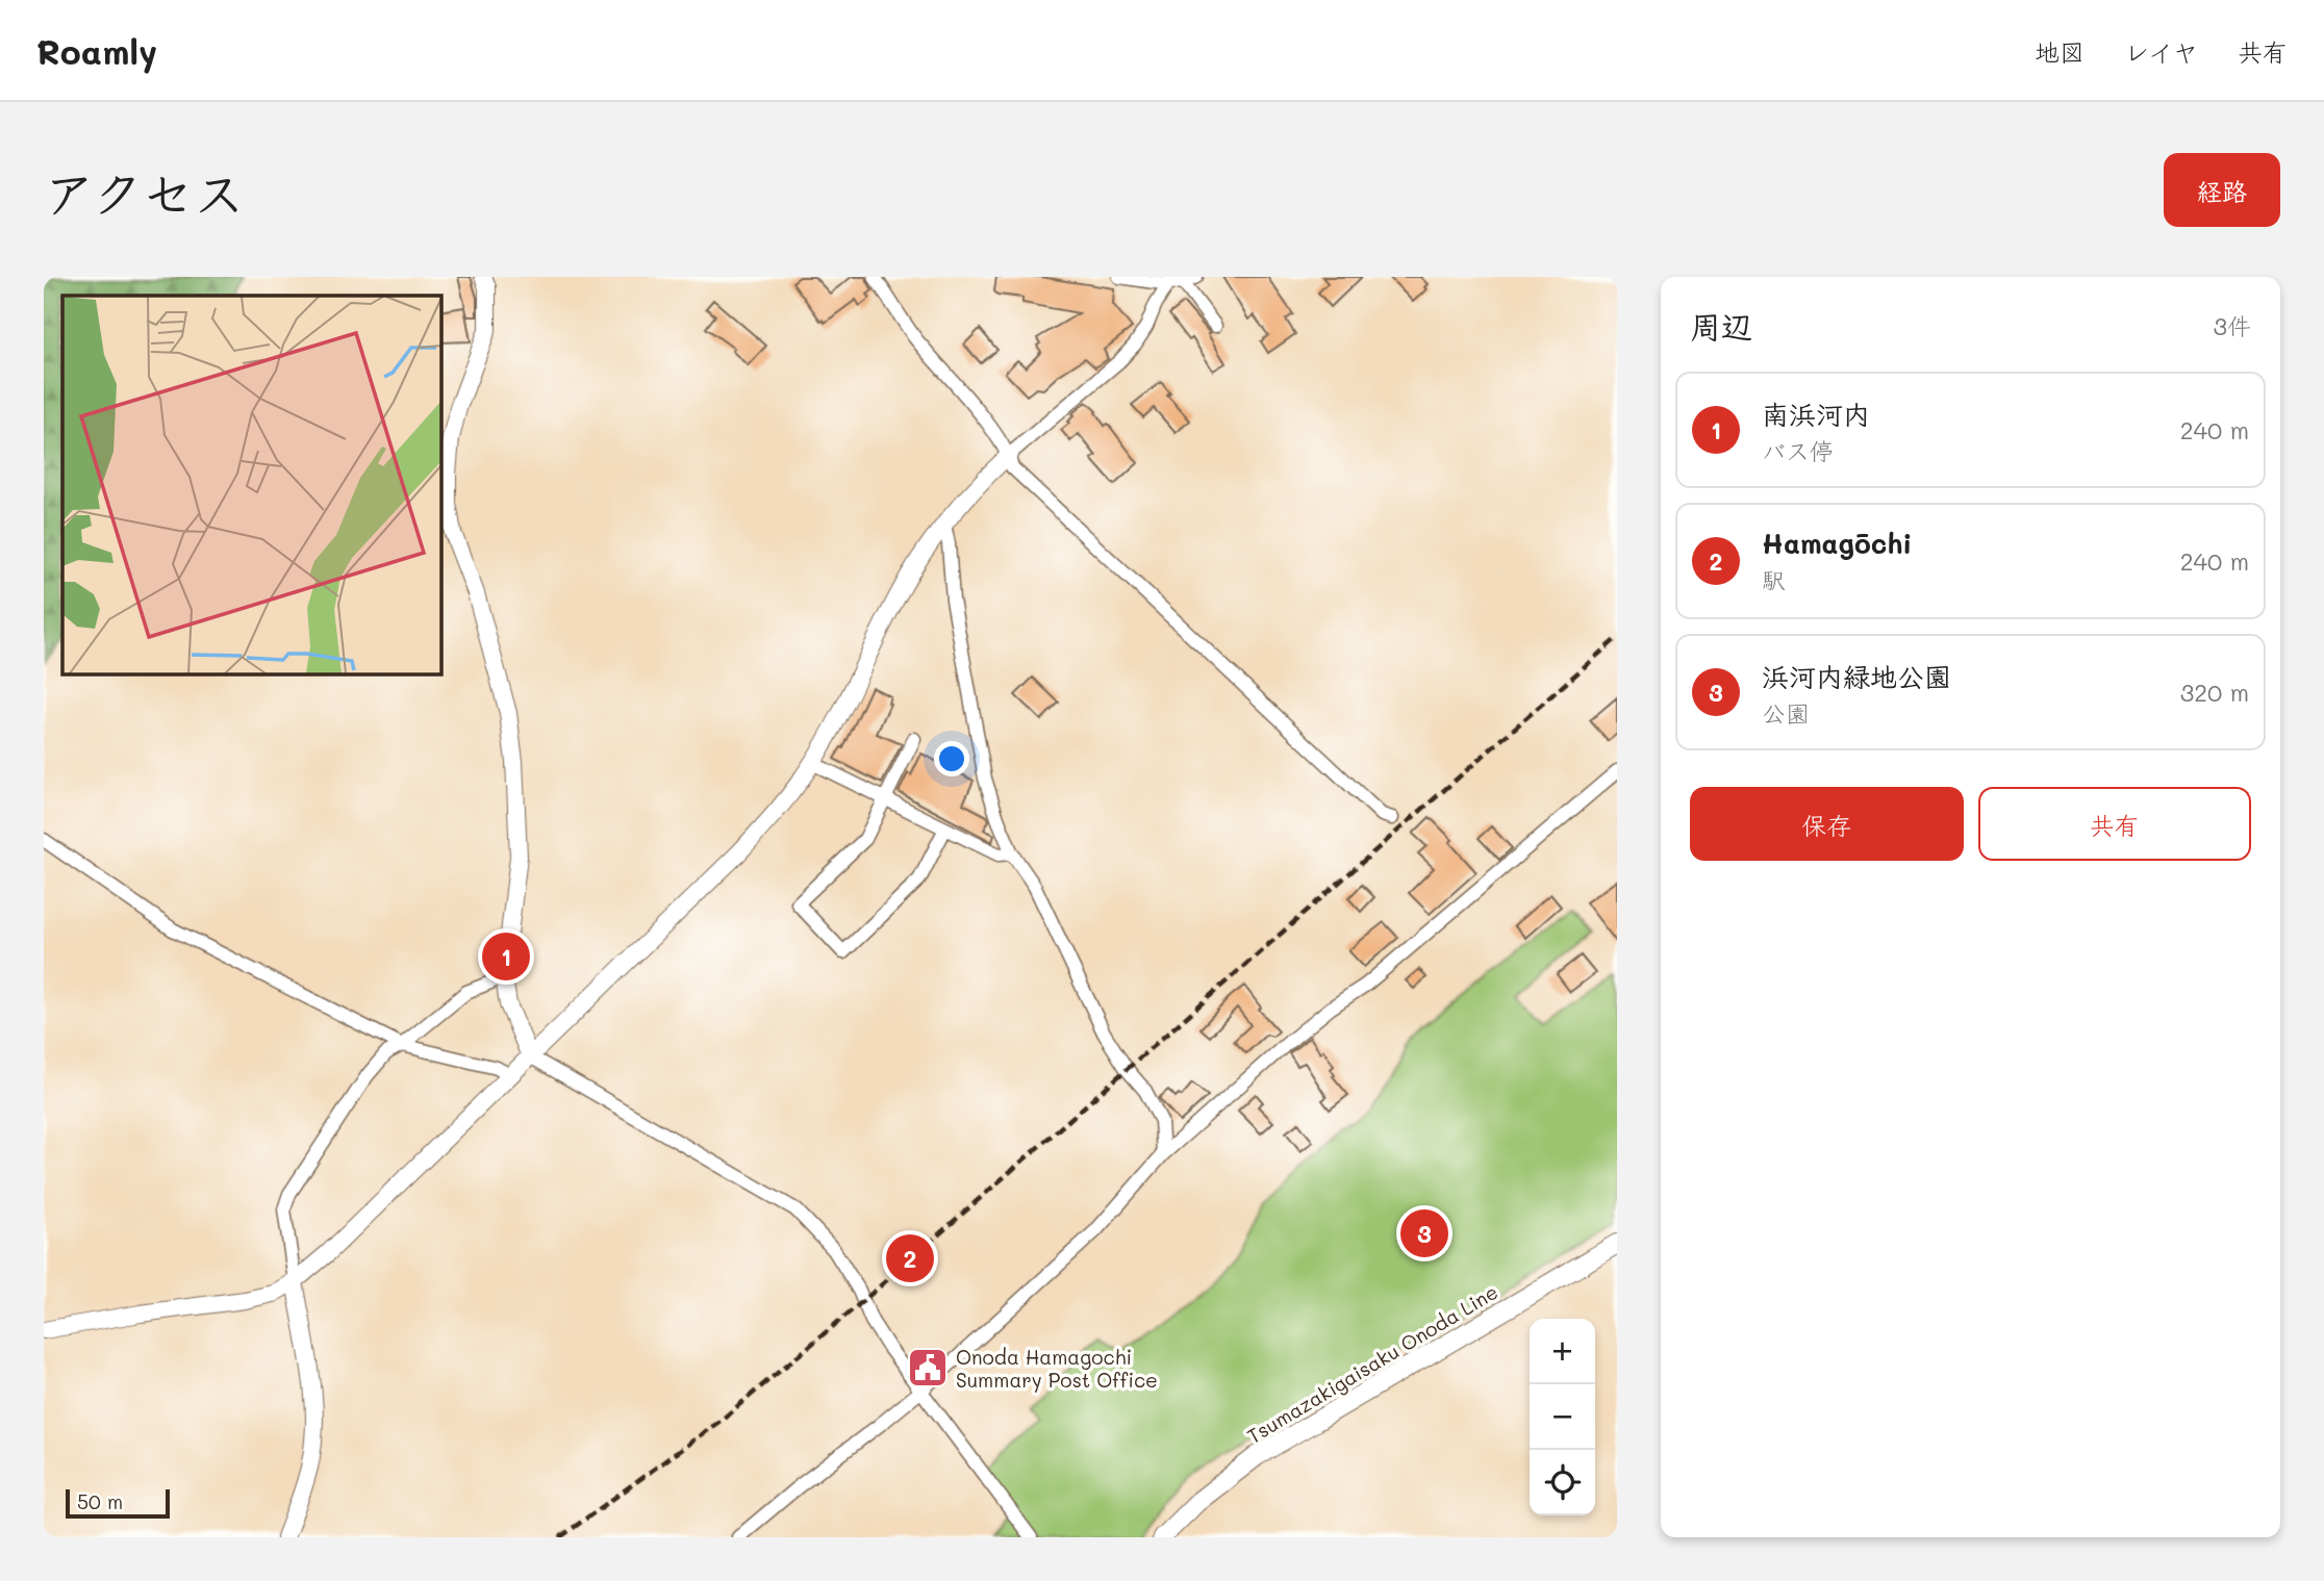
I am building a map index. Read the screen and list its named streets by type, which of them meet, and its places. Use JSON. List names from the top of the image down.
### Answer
{
  "streets": {
    "main road": ["Tsumazakigaisaku Onoda Line"]
  },
  "places": {
    "public building": ["Onoda Hamagochi Summary Post Office"]
  },
  "scale_bar": "50 m",
  "page": {
    "header": "Roamly",
    "nav": ["地図", "レイヤ", "共有"],
    "title": "アクセス",
    "buttons": [
      "経路",
      ["保存", "共有"]
    ],
    "heading": ["周辺", "3件"],
    "list": [
      {
        "mark": "1",
        "name": "南浜河内",
        "note": "バス停",
        "value": "240 m"
      },
      {
        "mark": "2",
        "name": "Hamagōchi",
        "note": "駅",
        "value": "240 m"
      },
      {
        "mark": "3",
        "name": "浜河内緑地公園",
        "note": "公園",
        "value": "320 m"
      }
    ],
    "pins": ["1", "3", "2"],
    "map_buttons": ["+", "−"],
    "scale": "50 m"
  }
}
